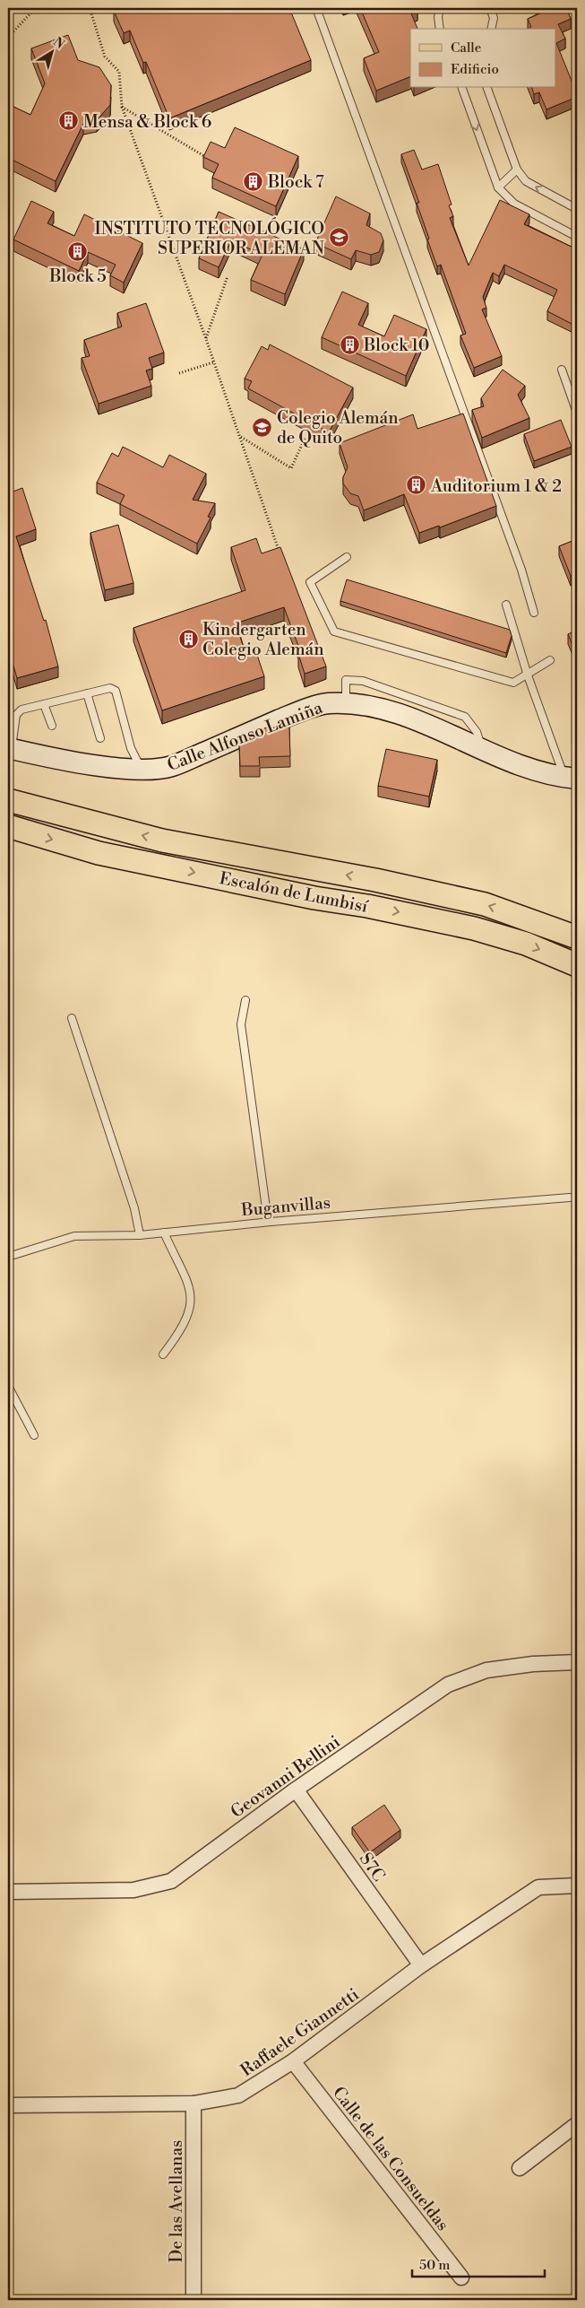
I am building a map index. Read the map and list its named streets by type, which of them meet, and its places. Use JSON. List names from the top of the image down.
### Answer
{
  "streets": {
    "main road": ["Escalón de Lumbisí"],
    "street": [
      "Calle Alfonso Lamiña",
      "Geovanni Bellini",
      "S7C",
      "Raffaele Giannetti",
      "Calle de las Consueldas",
      "De las Avellanas"
    ],
    "lane": ["Buganvillas"]
  },
  "crossings": [
    ["Geovanni Bellini", "S7C"],
    ["S7C", "Raffaele Giannetti"],
    ["Raffaele Giannetti", "Calle de las Consueldas"],
    ["Raffaele Giannetti", "De las Avellanas"]
  ],
  "places": {
    "building": [
      "Mensa & Block 6",
      "Block 7",
      "Block 5",
      "Block 10",
      "Auditorium 1 & 2",
      "Kindergarten Colegio Alemán"
    ],
    "school or university": ["INSTITUTO TECNOLÓGICO SUPERIOR ALEMAN", "Colegio Alemán de Quito"]
  },
  "legend": ["Calle", "Edificio"],
  "scale_bar": "50 m",
  "north": "top right"
}
